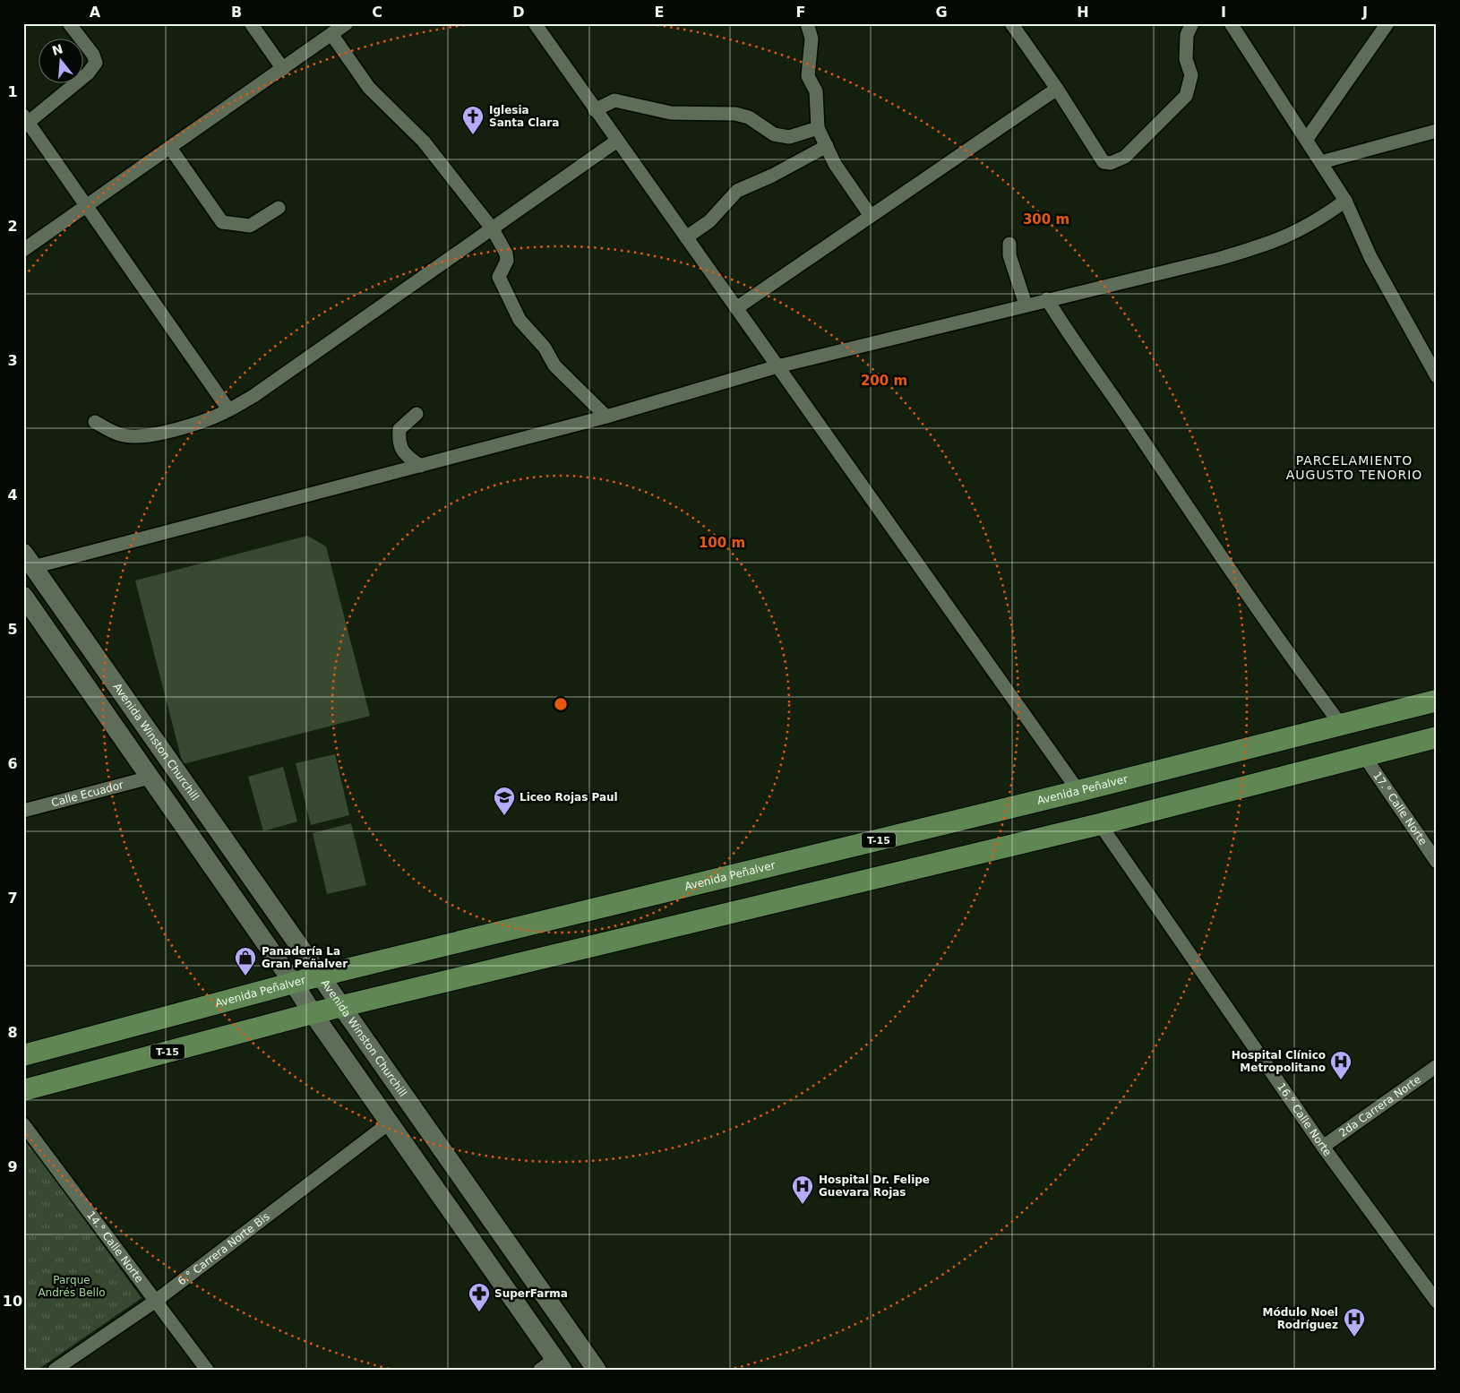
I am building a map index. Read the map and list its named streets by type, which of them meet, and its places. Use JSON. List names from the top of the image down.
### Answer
{
  "streets": {
    "main road": ["Avenida Peñalver", "T-15"],
    "street": [
      "Avenida Winston Churchill",
      "Calle Ecuador",
      "17.° Calle Norte",
      "2da Carrera Norte",
      "16.° Calle Norte",
      "14.° Calle Norte",
      "6.° Carrera Norte Bis"
    ]
  },
  "crossings": [
    ["Avenida Winston Churchill", "Avenida Peñalver"],
    ["Avenida Winston Churchill", "T-15"],
    ["17.° Calle Norte", "T-15"],
    ["T-15", "16.° Calle Norte"],
    ["2da Carrera Norte", "16.° Calle Norte"],
    ["14.° Calle Norte", "6.° Carrera Norte Bis"]
  ],
  "districts": ["PARCELAMIENTO AUGUSTO TENORIO"],
  "parks": ["Parque Andrés Bello"],
  "places": {
    "church": ["Iglesia Santa Clara"],
    "school or university": ["Liceo Rojas Paul"],
    "shop": ["Panadería La Gran Peñalver"],
    "hospital": ["Hospital Clínico Metropolitano", "Hospital Dr. Felipe Guevara Rojas", "Módulo Noel Rodríguez"],
    "pharmacy": ["SuperFarma"]
  },
  "north": "top",
  "grid": {
    "columns": [
      "A",
      "B",
      "C",
      "D",
      "E",
      "F",
      "G",
      "H",
      "I",
      "J"
    ],
    "rows": [
      "1",
      "2",
      "3",
      "4",
      "5",
      "6",
      "7",
      "8",
      "9",
      "10"
    ]
  },
  "rings": ["300 m", "200 m", "100 m"]
}
